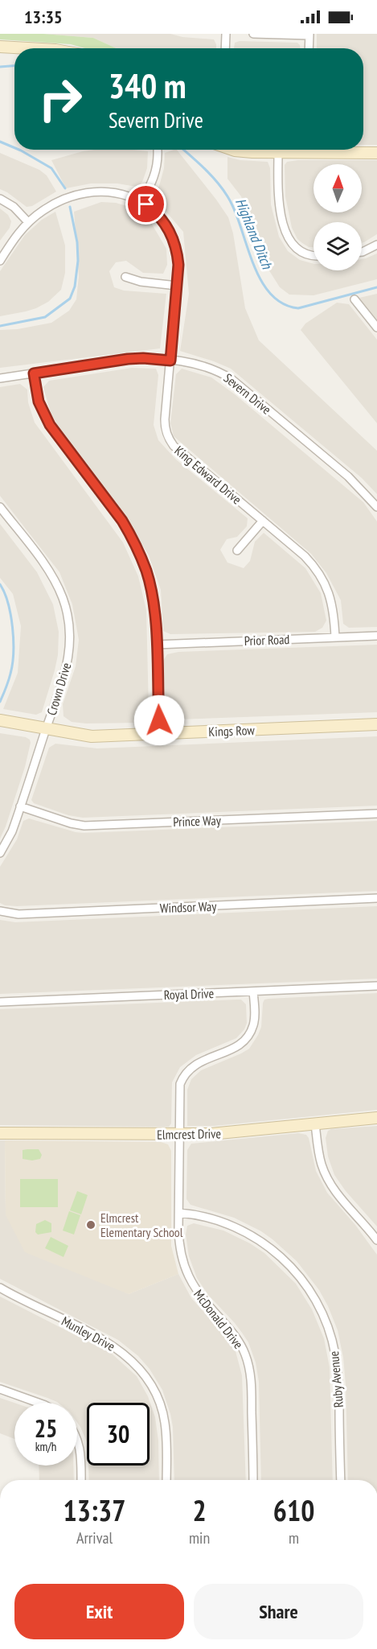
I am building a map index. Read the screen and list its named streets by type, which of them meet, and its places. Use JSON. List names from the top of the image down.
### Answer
{
  "streets": {
    "street": [
      "Severn Drive",
      "King Edward Drive",
      "Prior Road",
      "Crown Drive",
      "Kings Row",
      "Prince Way",
      "Windsor Way",
      "Royal Drive",
      "Elmcrest Drive",
      "McDonald Drive",
      "Munley Drive",
      "Ruby Avenue"
    ]
  },
  "crossings": [
    ["Severn Drive", "King Edward Drive"],
    ["King Edward Drive", "Prior Road"],
    ["Crown Drive", "Kings Row"],
    ["Crown Drive", "Prince Way"],
    ["Royal Drive", "McDonald Drive"],
    ["Elmcrest Drive", "McDonald Drive"],
    ["McDonald Drive", "Ruby Avenue"]
  ],
  "water": ["Highland Ditch"],
  "places": ["Elmcrest Elementary School"],
  "north": "top",
  "page": {
    "status": "13:35",
    "turn": ["340 m", "Severn Drive"],
    "speed": "25 km/h",
    "limit": "30",
    "eta": [
      "13:37",
      "Arrival",
      "2",
      "min",
      "610",
      "m"
    ],
    "buttons": ["Exit", "Share"]
  }
}
